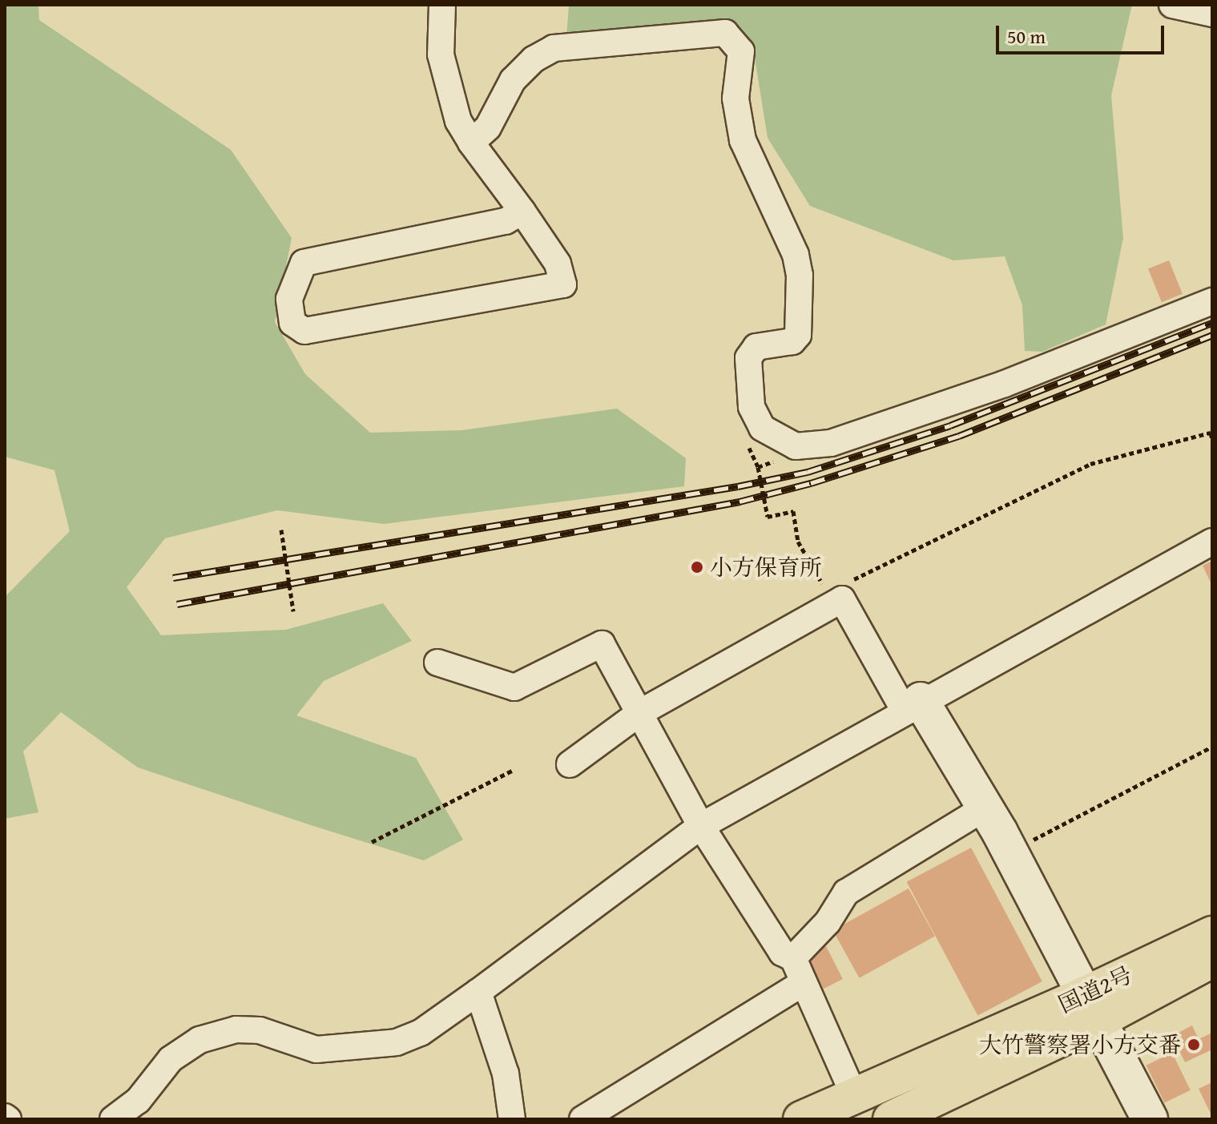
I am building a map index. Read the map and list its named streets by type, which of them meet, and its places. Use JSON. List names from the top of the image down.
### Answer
{
  "streets": {
    "highway": ["国道2号"]
  },
  "places": ["小方保育所", "大竹警察署小方交番"],
  "scale_bar": "50 m"
}
